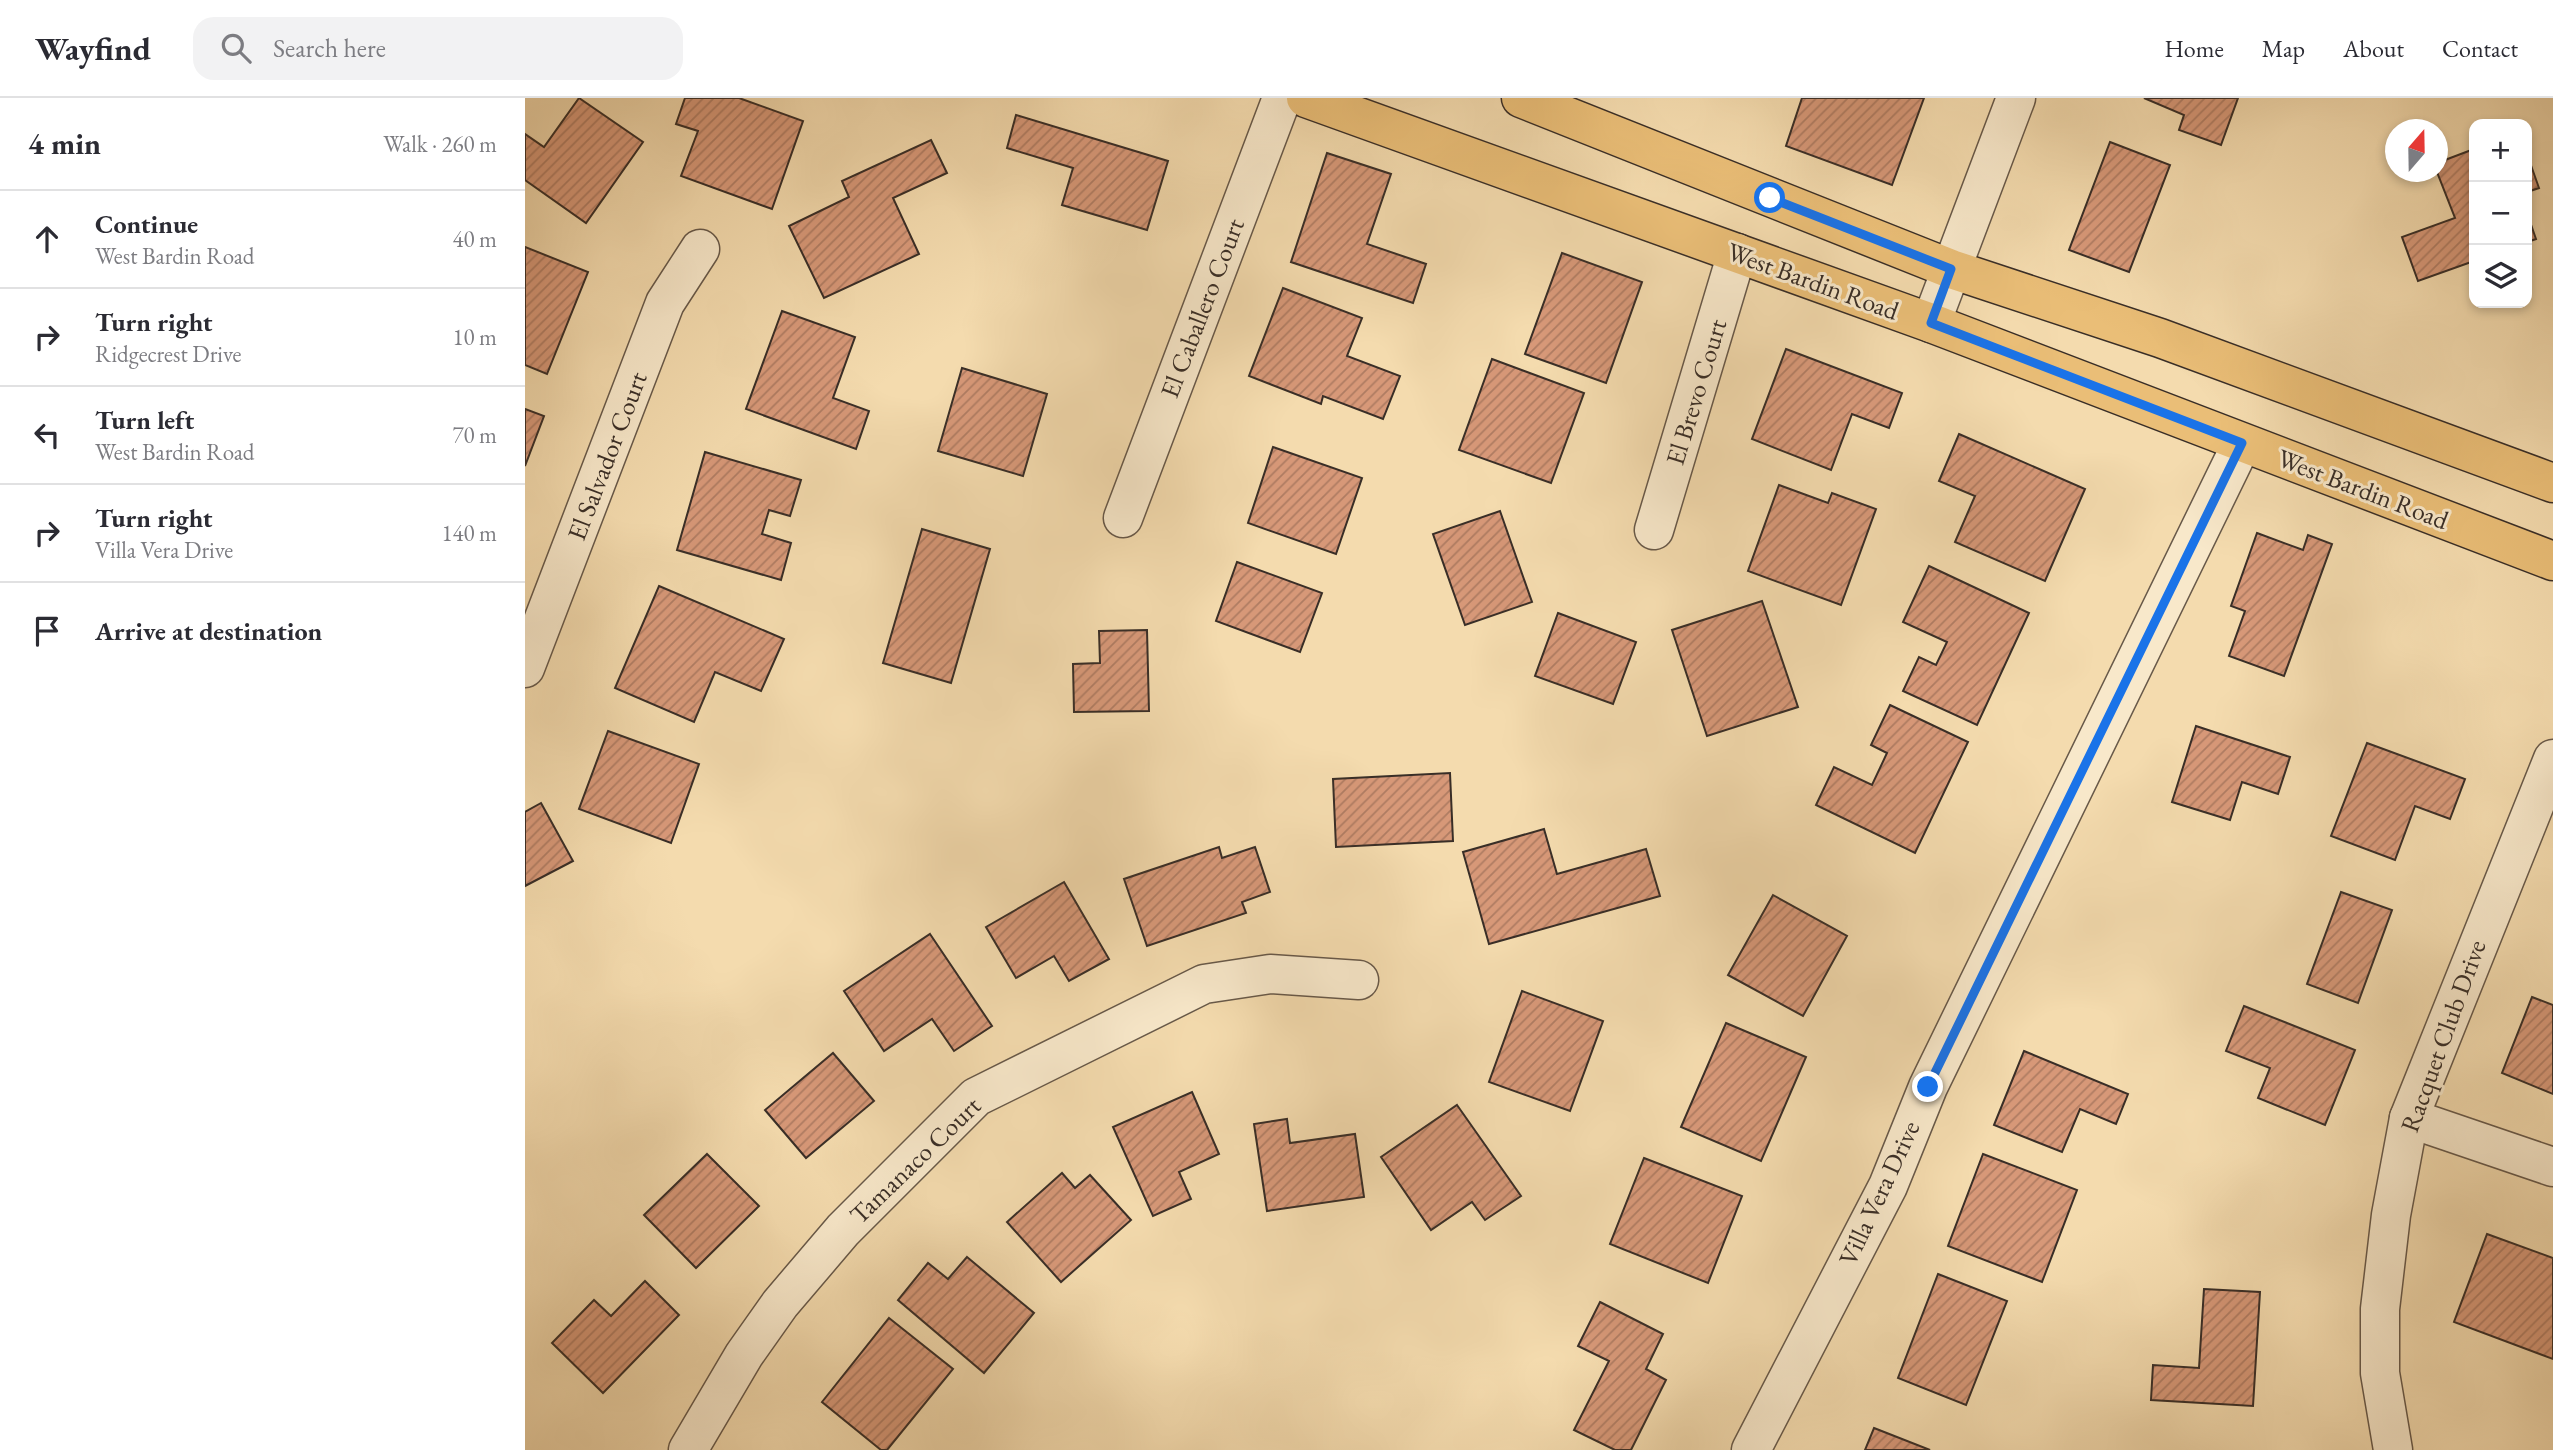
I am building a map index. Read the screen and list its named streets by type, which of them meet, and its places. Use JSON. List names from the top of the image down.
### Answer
{
  "streets": {
    "main road": ["West Bardin Road"],
    "street": [
      "El Caballero Court",
      "El Brevo Court",
      "El Salvador Court",
      "Racquet Club Drive",
      "Tamanaco Court",
      "Villa Vera Drive"
    ]
  },
  "crossings": [
    ["West Bardin Road", "El Brevo Court"],
    ["West Bardin Road", "Villa Vera Drive"]
  ],
  "north": "top",
  "page": {
    "header": "Wayfind",
    "search": "Search here",
    "nav": [
      "Home",
      "Map",
      "About",
      "Contact"
    ],
    "heading": ["4 min", "Walk · 260 m"],
    "map_buttons": ["+", "−"],
    "list": [
      ["Continue", "West Bardin Road", "40 m"],
      ["Turn right", "Ridgecrest Drive", "10 m"],
      ["Turn left", "West Bardin Road", "70 m"],
      ["Turn right", "Villa Vera Drive", "140 m"],
      "Arrive at destination"
    ]
  }
}
